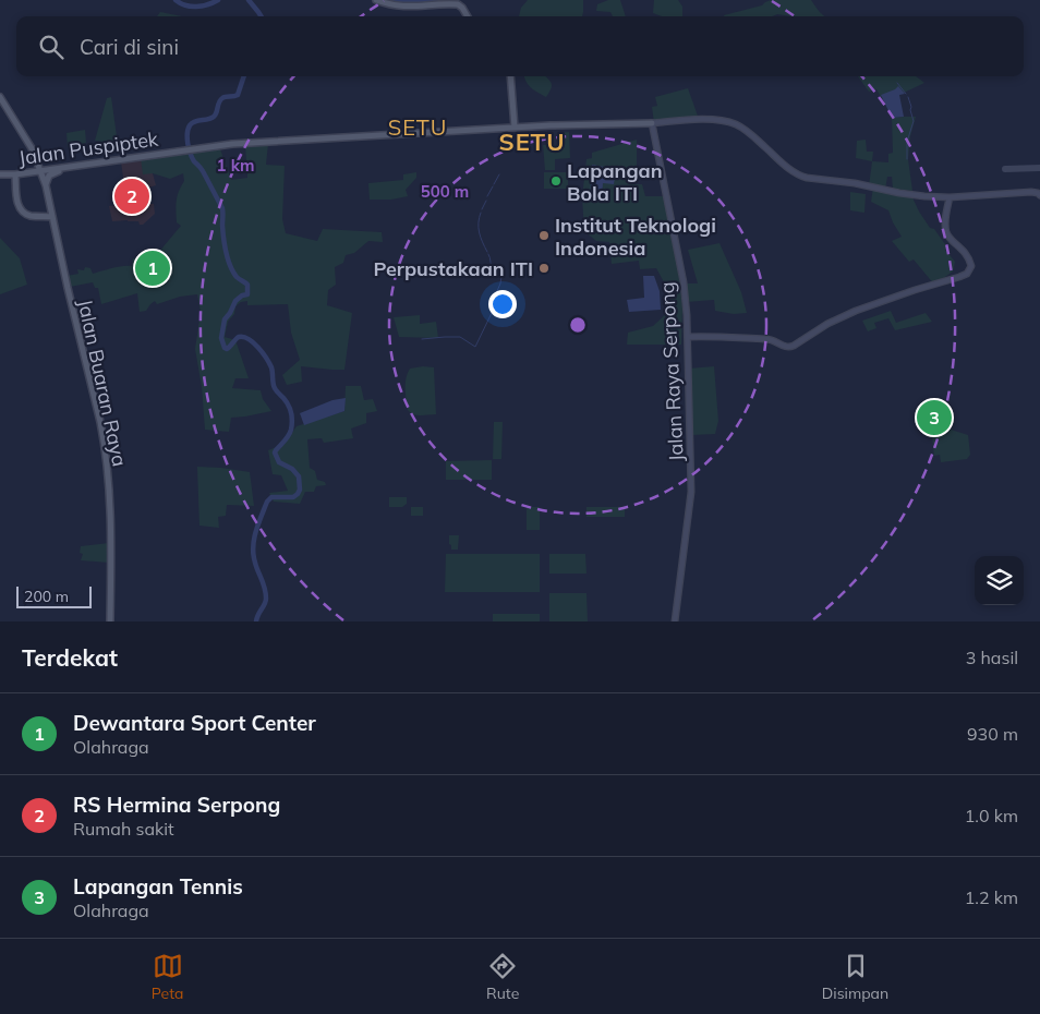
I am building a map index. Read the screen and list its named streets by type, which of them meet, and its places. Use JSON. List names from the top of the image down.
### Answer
{
  "streets": {
    "main road": ["Jalan Puspiptek", "Jalan Raya Serpong", "Jalan Buaran Raya"]
  },
  "crossings": [
    ["Jalan Puspiptek", "Jalan Raya Serpong"],
    ["Jalan Puspiptek", "Jalan Buaran Raya"]
  ],
  "districts": ["SETU", "SETU"],
  "places": ["Lapangan Bola ITI", "Institut Teknologi Indonesia", "Perpustakaan ITI"],
  "scale_bar": "200 m",
  "page": {
    "search": "Cari di sini",
    "pins": ["2", "1", "3"],
    "scale": "200 m",
    "heading": ["Terdekat", "3 hasil"],
    "list": [
      {
        "mark": "1",
        "name": "Dewantara Sport Center",
        "note": "Olahraga",
        "value": "930 m"
      },
      {
        "mark": "2",
        "name": "RS Hermina Serpong",
        "note": "Rumah sakit",
        "value": "1.0 km"
      },
      {
        "mark": "3",
        "name": "Lapangan Tennis",
        "note": "Olahraga",
        "value": "1.2 km"
      }
    ],
    "nav": ["Peta", "Rute", "Disimpan"]
  },
  "rings": ["1 km", "500 m"]
}
